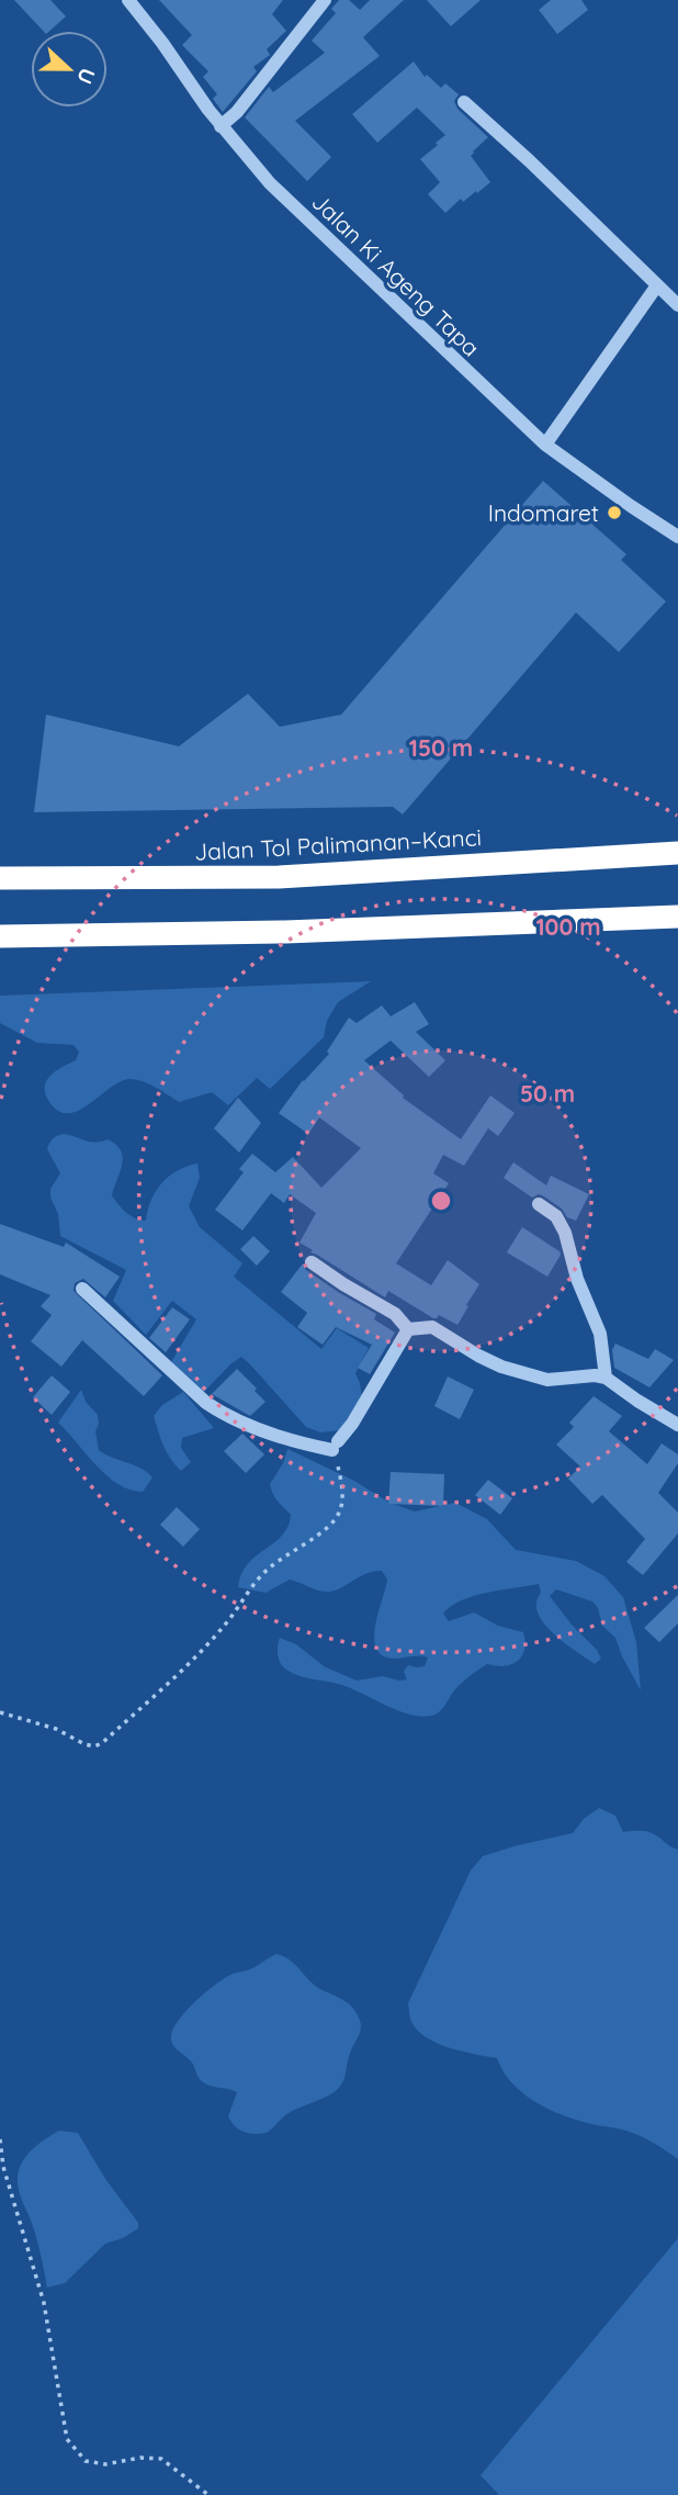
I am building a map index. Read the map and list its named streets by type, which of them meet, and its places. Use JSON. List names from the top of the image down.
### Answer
{
  "streets": {
    "highway": ["Jalan Tol Palimanan–Kanci"],
    "street": ["Jalan Ki Ageng Tapa"]
  },
  "places": ["Indomaret"],
  "north": "right",
  "rings": ["150 m", "100 m", "50 m"]
}
